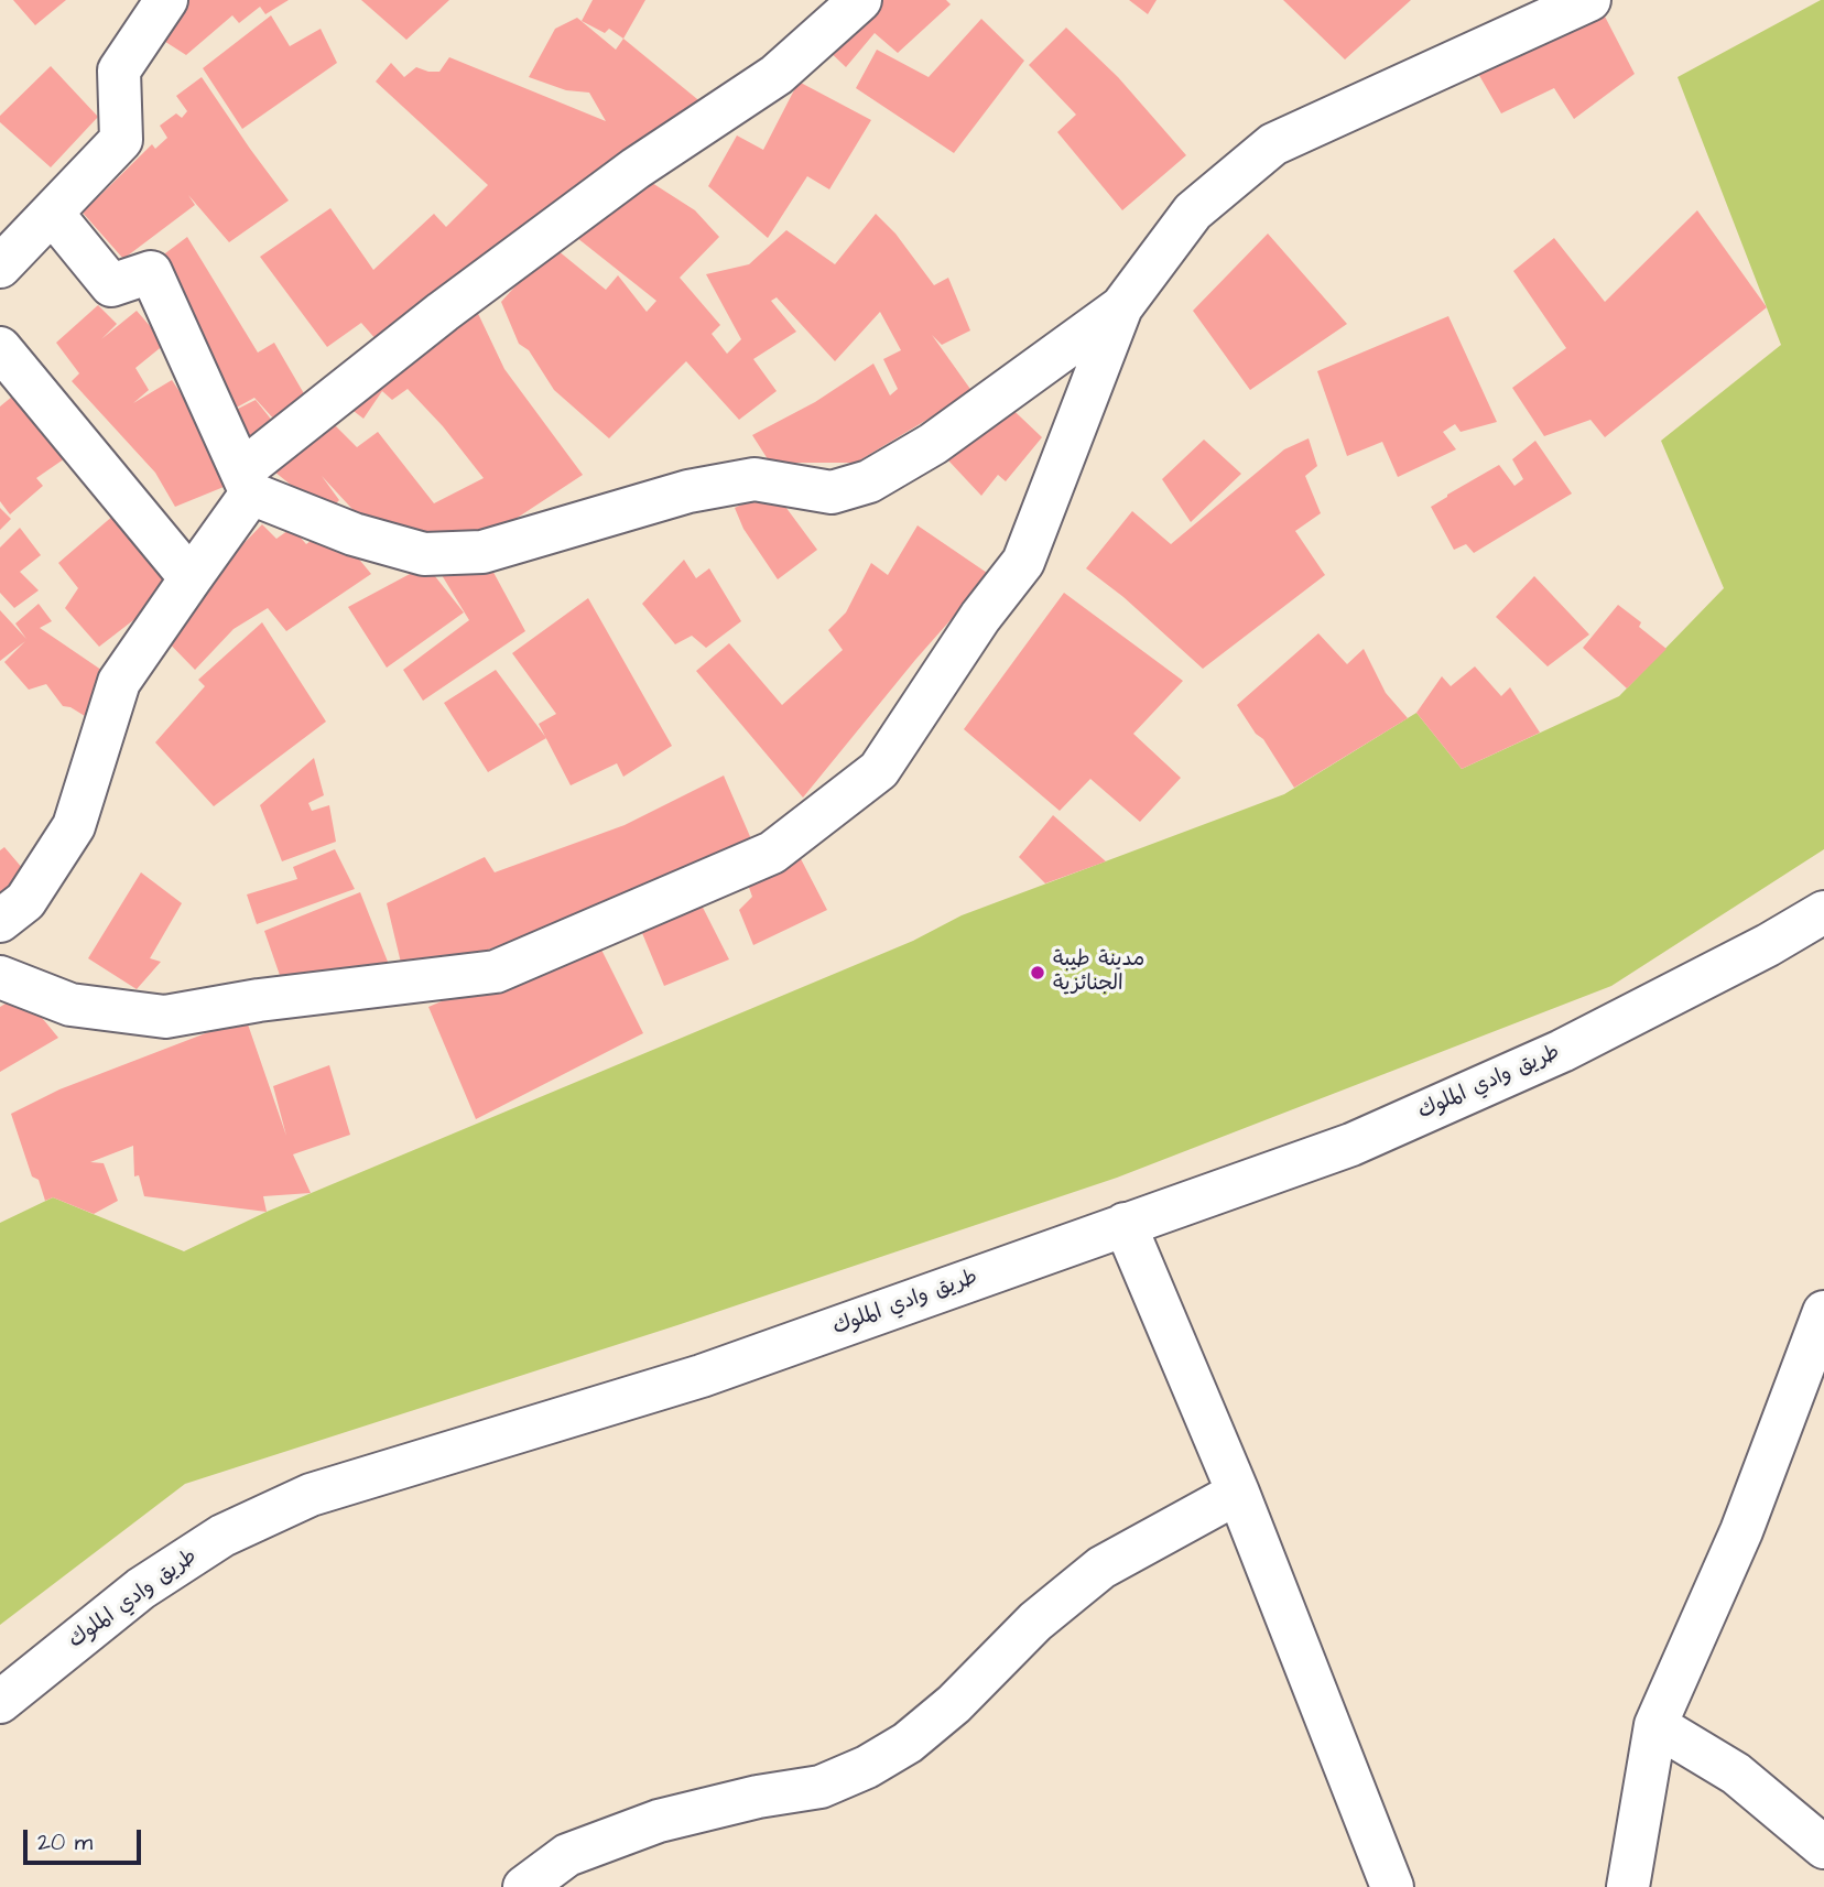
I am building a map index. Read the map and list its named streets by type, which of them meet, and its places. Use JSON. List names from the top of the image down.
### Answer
{
  "streets": {
    "street": ["طريق وادي الملوك"]
  },
  "places": ["مدينة طيبة الجنائزية"],
  "scale_bar": "20 m"
}
